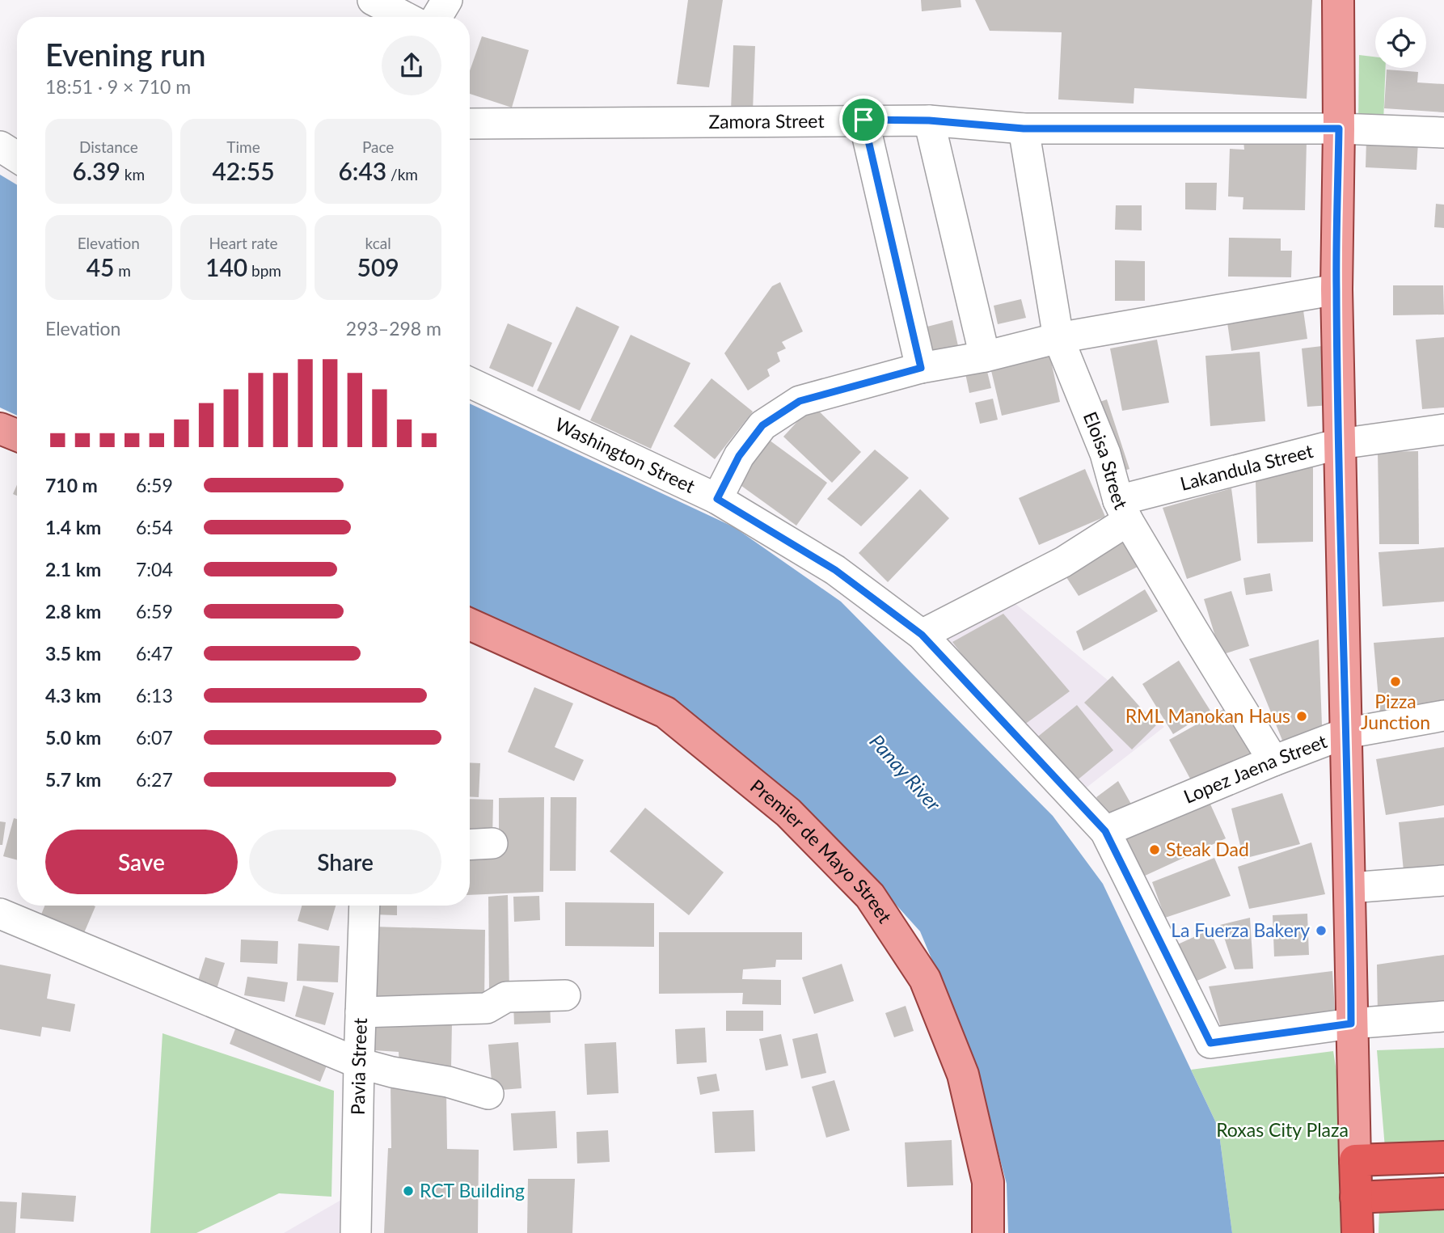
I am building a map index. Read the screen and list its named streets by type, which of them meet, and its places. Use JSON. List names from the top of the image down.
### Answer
{
  "streets": {
    "main road": ["Premier de Mayo Street"],
    "street": [
      "Zamora Street",
      "Washington Street",
      "Eloisa Street",
      "Lakandula Street",
      "Lopez Jaena Street",
      "Pavia Street"
    ]
  },
  "crossings": [
    ["Zamora Street", "Eloisa Street"],
    ["Washington Street", "Lakandula Street"],
    ["Washington Street", "Lopez Jaena Street"],
    ["Eloisa Street", "Lakandula Street"],
    ["Eloisa Street", "Lopez Jaena Street"]
  ],
  "water": ["Panay River"],
  "parks": ["Roxas City Plaza"],
  "places": [
    "Pizza Junction",
    "RML Manokan Haus",
    "Steak Dad",
    "La Fuerza Bakery",
    "RCT Building"
  ],
  "page": {
    "heading": ["Evening run", "18:51 · 9 × 710 m"],
    "stats": [
      ["Distance", "6.39 km"],
      ["Time", "42:55"],
      ["Pace", "6:43 /km"],
      ["Elevation", "45 m"],
      ["Heart rate", "140 bpm"],
      ["kcal", "509"]
    ],
    "chart": ["Elevation", "293–298 m"],
    "list": [
      {
        "name": "710 m",
        "note": "6:59"
      },
      {
        "name": "1.4 km",
        "note": "6:54"
      },
      {
        "name": "2.1 km",
        "note": "7:04"
      },
      {
        "name": "2.8 km",
        "note": "6:59"
      },
      {
        "name": "3.5 km",
        "note": "6:47"
      },
      {
        "name": "4.3 km",
        "note": "6:13"
      },
      {
        "name": "5.0 km",
        "note": "6:07"
      },
      {
        "name": "5.7 km",
        "note": "6:27"
      }
    ],
    "buttons": ["Save", "Share"]
  }
}
